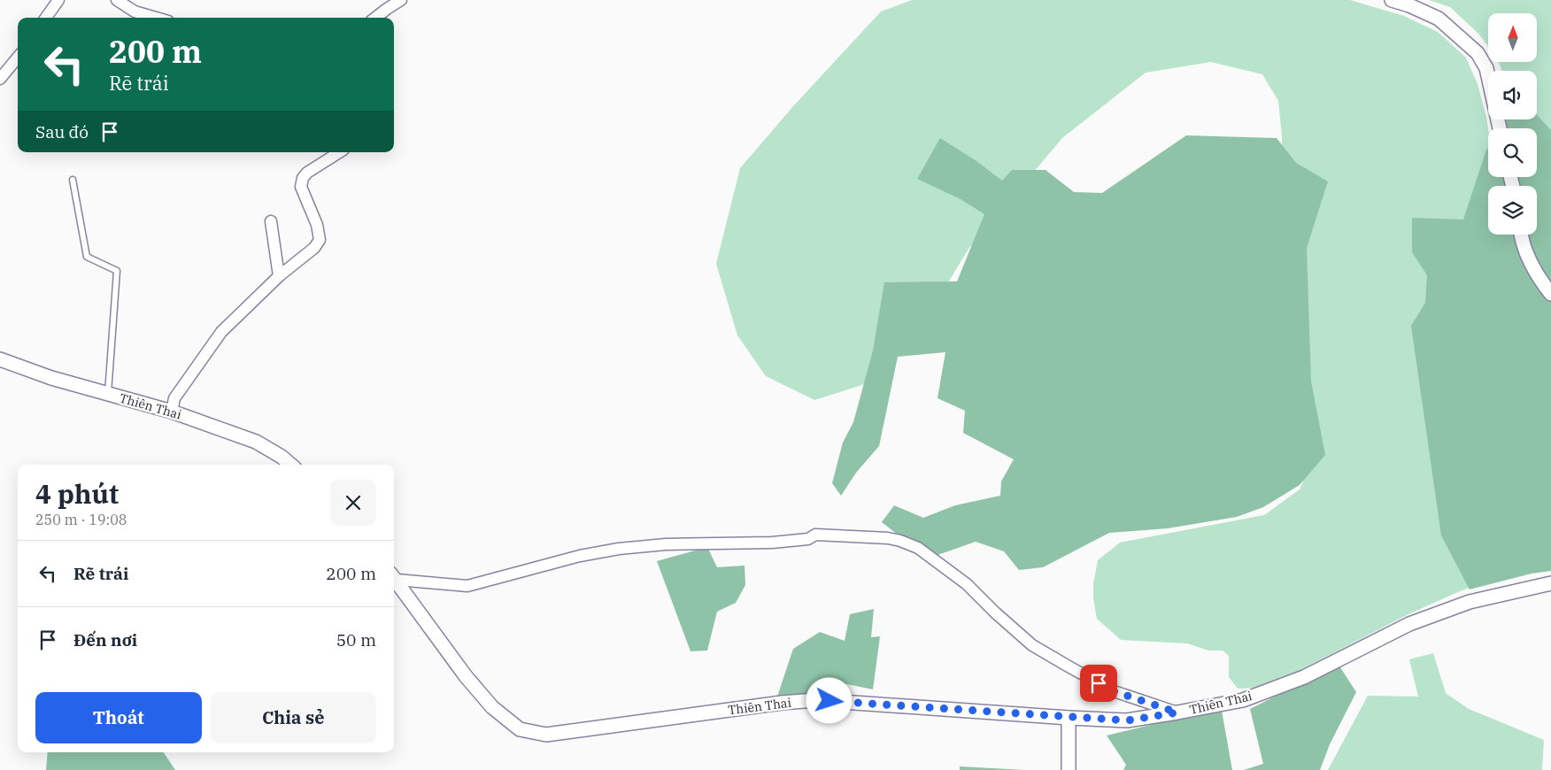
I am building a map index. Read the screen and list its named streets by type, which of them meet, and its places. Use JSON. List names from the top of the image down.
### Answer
{
  "streets": {
    "street": ["Thiên Thai"]
  },
  "north": "top",
  "page": {
    "turn": ["200 m", "Rẽ trái"],
    "then": "Sau đó",
    "heading": ["4 phút", "250 m · 19:08"],
    "list": [
      {
        "name": "Rẽ trái",
        "value": "200 m"
      },
      {
        "name": "Đến nơi",
        "value": "50 m"
      }
    ],
    "buttons": ["Thoát", "Chia sẻ"]
  }
}
